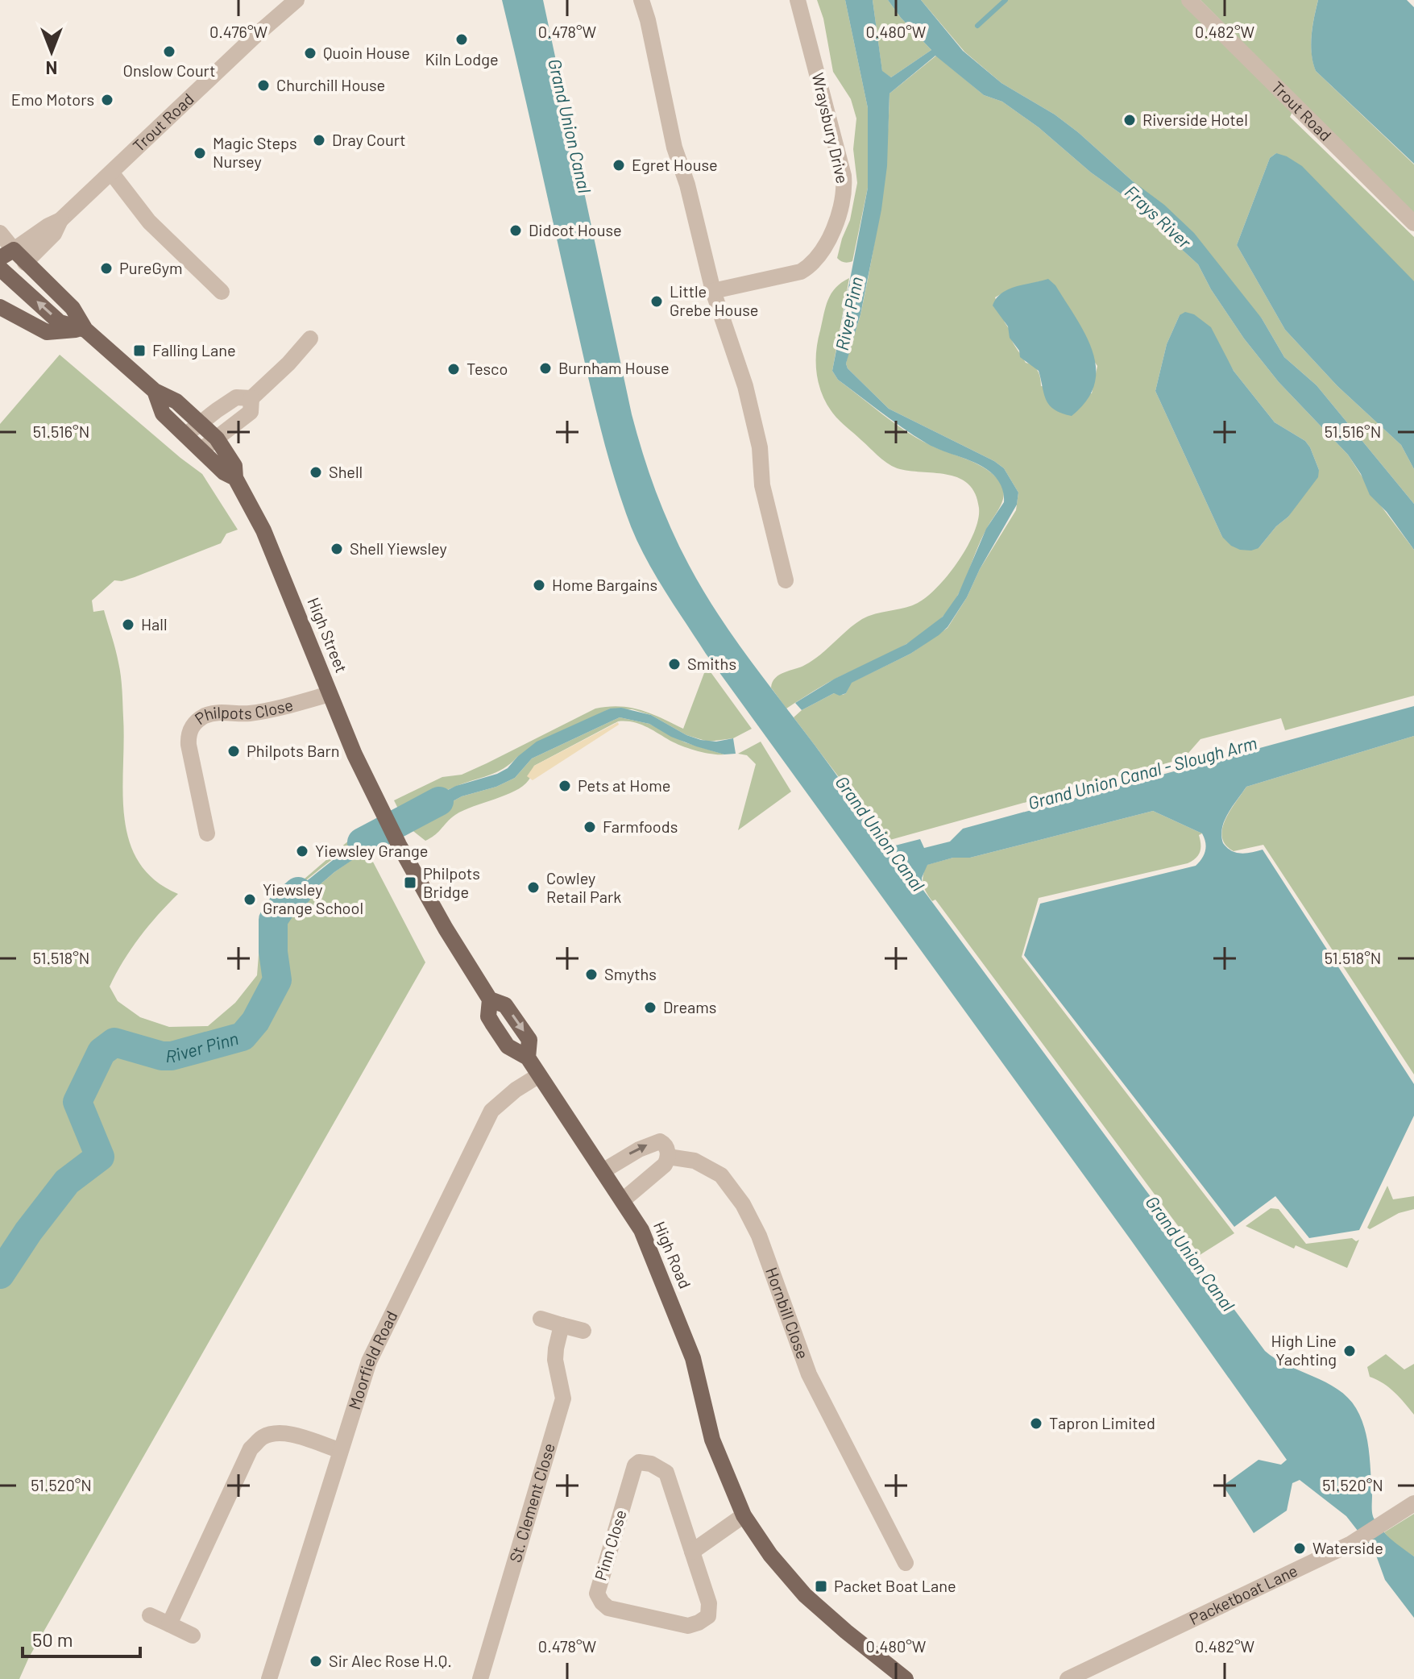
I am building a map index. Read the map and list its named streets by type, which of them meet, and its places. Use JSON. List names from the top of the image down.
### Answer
{
  "streets": {
    "main road": ["High Street", "High Road"],
    "street": [
      "Trout Road",
      "Wraysbury Drive",
      "Philpots Close",
      "Hornbill Close",
      "Moorfield Road",
      "St. Clement Close",
      "Pinn Close",
      "Packetboat Lane"
    ]
  },
  "crossings": [
    ["High Street", "Philpots Close"],
    ["High Street", "High Road"],
    ["High Road", "Hornbill Close"],
    ["High Road", "Moorfield Road"]
  ],
  "water": [
    "Grand Union Canal",
    "Frays River",
    "River Pinn",
    "Grand Union Canal - Slough Arm"
  ],
  "places": {
    "other": [
      "Kiln Lodge",
      "Onslow Court",
      "Quoin House",
      "Churchill House",
      "Emo Motors",
      "Riverside Hotel",
      "Dray Court",
      "Magic Steps Nursey",
      "Egret House",
      "Didcot House",
      "PureGym",
      "Little Grebe House",
      "Burnham House",
      "Tesco",
      "Shell",
      "Shell Yiewsley",
      "Home Bargains",
      "Hall",
      "Smiths",
      "Philpots Barn",
      "Pets at Home",
      "Farmfoods",
      "Yiewsley Grange",
      "Cowley Retail Park",
      "Yiewsley Grange School",
      "Smyths",
      "Dreams",
      "High Line Yachting",
      "Tapron Limited",
      "Waterside",
      "Sir Alec Rose H.Q."
    ],
    "transit": ["Falling Lane", "Philpots Bridge", "Packet Boat Lane"]
  },
  "scale_bar": "50 m",
  "north": "bottom",
  "coordinates": [
    "0.476°W",
    "0.478°W",
    "0.480°W",
    "0.482°W",
    "51.516°N",
    "51.518°N",
    "51.520°N"
  ]
}
